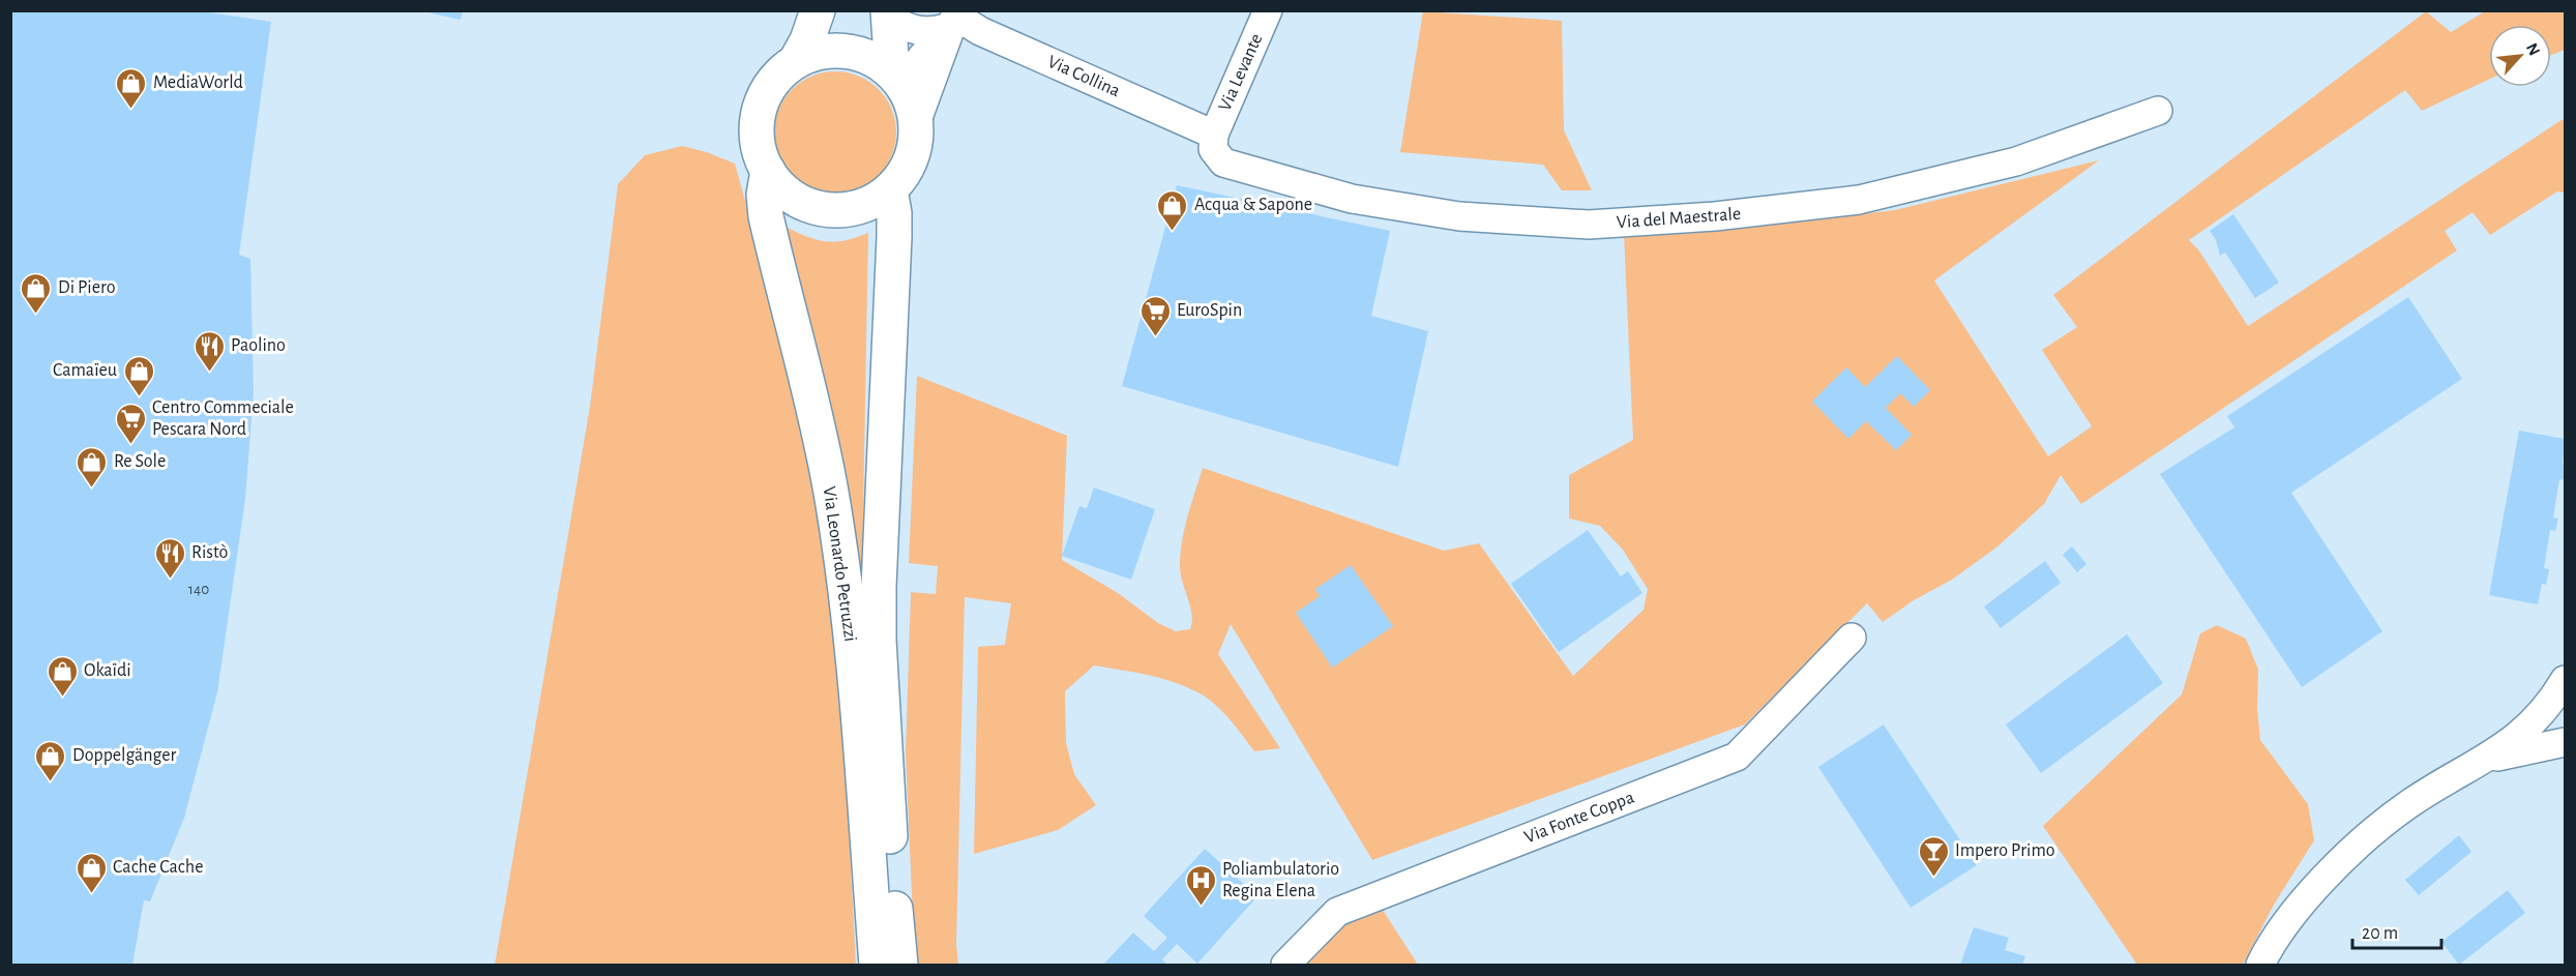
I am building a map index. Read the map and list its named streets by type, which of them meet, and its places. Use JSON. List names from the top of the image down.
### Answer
{
  "streets": {
    "main road": ["Via Leonardo Petruzzi"],
    "street": [
      "Via Levante",
      "Via Collina",
      "Via del Maestrale",
      "Via Fonte Coppa"
    ]
  },
  "crossings": [
    ["Via Levante", "Via Collina"],
    ["Via Levante", "Via del Maestrale"],
    ["Via Collina", "Via del Maestrale"]
  ],
  "places": {
    "shop": [
      "MediaWorld",
      "Acqua & Sapone",
      "Di Piero",
      "Camaïeu",
      "Re Sole",
      "Okaïdi",
      "Doppelgänger",
      "Cache Cache"
    ],
    "supermarket": ["EuroSpin", "Centro Commeciale Pescara Nord"],
    "restaurant": ["Paolino", "Ristò"],
    "bar": ["Impero Primo"],
    "hospital": ["Poliambulatorio Regina Elena"]
  },
  "house_numbers": ["140"],
  "scale_bar": "20 m",
  "north": "top right"
}
